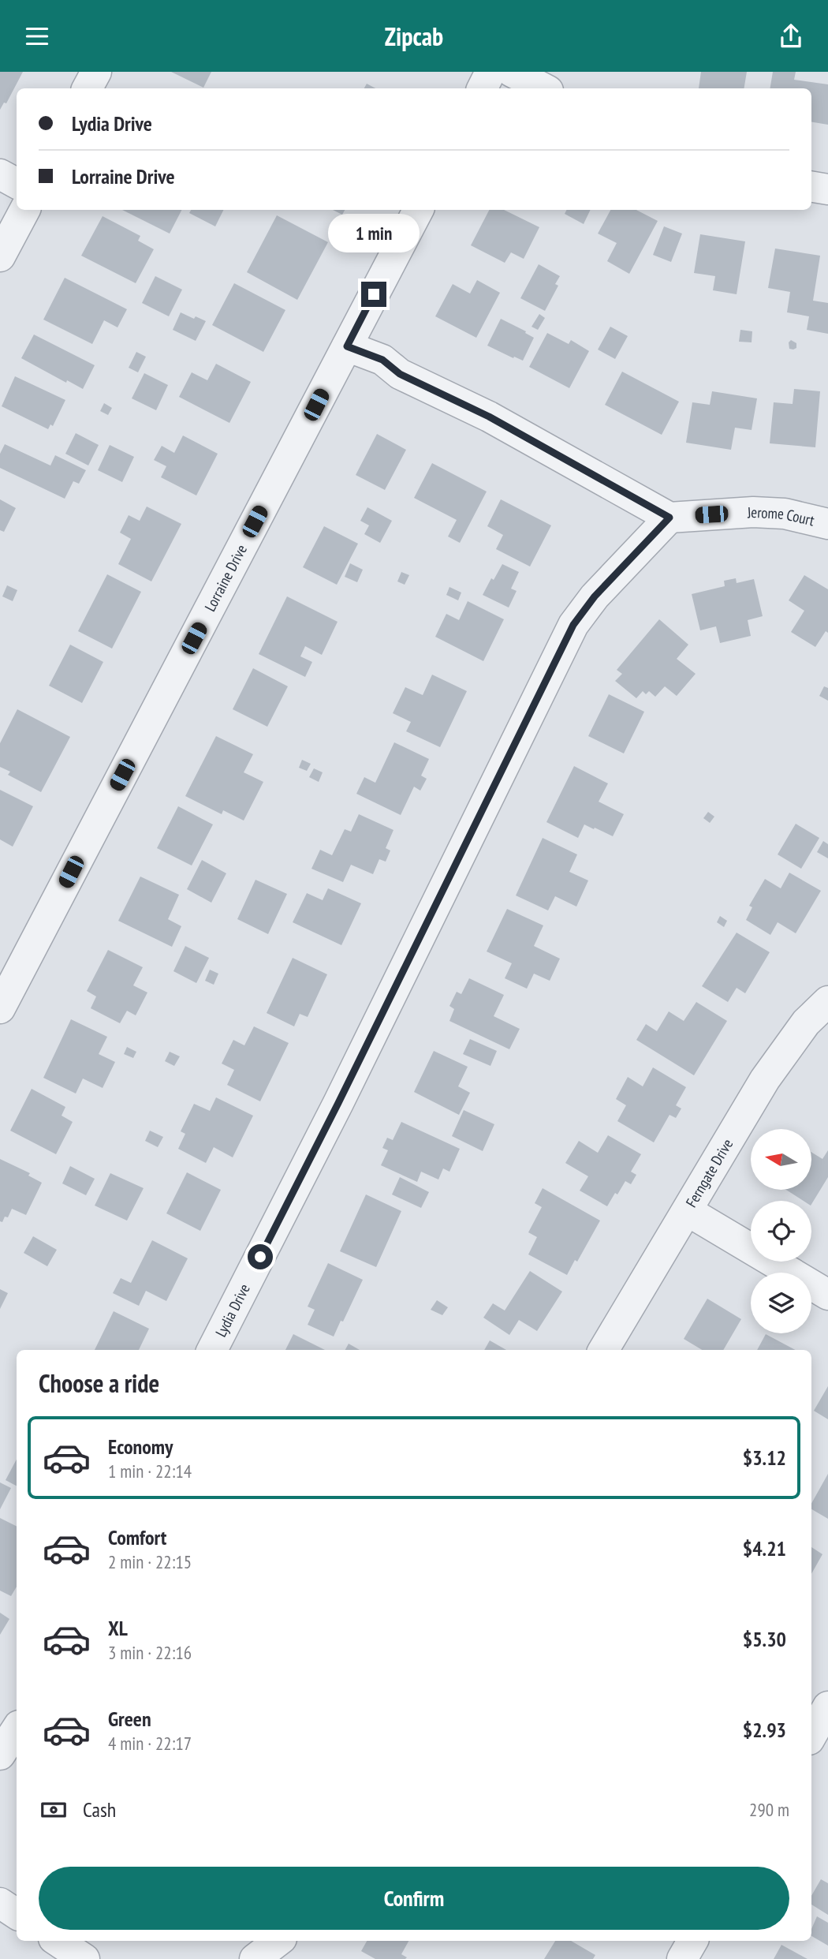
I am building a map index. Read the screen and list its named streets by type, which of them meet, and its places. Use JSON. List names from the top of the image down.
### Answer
{
  "streets": {
    "street": [
      "Jerome Court",
      "Lorraine Drive",
      "Ferngate Drive",
      "Lydia Drive"
    ]
  },
  "crossings": [
    ["Jerome Court", "Lydia Drive"]
  ],
  "north": "left",
  "page": {
    "header": "Zipcab",
    "banner": ["Lydia Drive", "Lorraine Drive"],
    "bubble": "1 min",
    "heading": "Choose a ride",
    "list": [
      {
        "name": "Economy",
        "note": "1 min · 22:14",
        "value": "$3.12"
      },
      {
        "name": "Comfort",
        "note": "2 min · 22:15",
        "value": "$4.21"
      },
      {
        "name": "XL",
        "note": "3 min · 22:16",
        "value": "$5.30"
      },
      {
        "name": "Green",
        "note": "4 min · 22:17",
        "value": "$2.93"
      }
    ],
    "pay": ["Cash", "290 m"],
    "buttons": "Confirm"
  }
}
